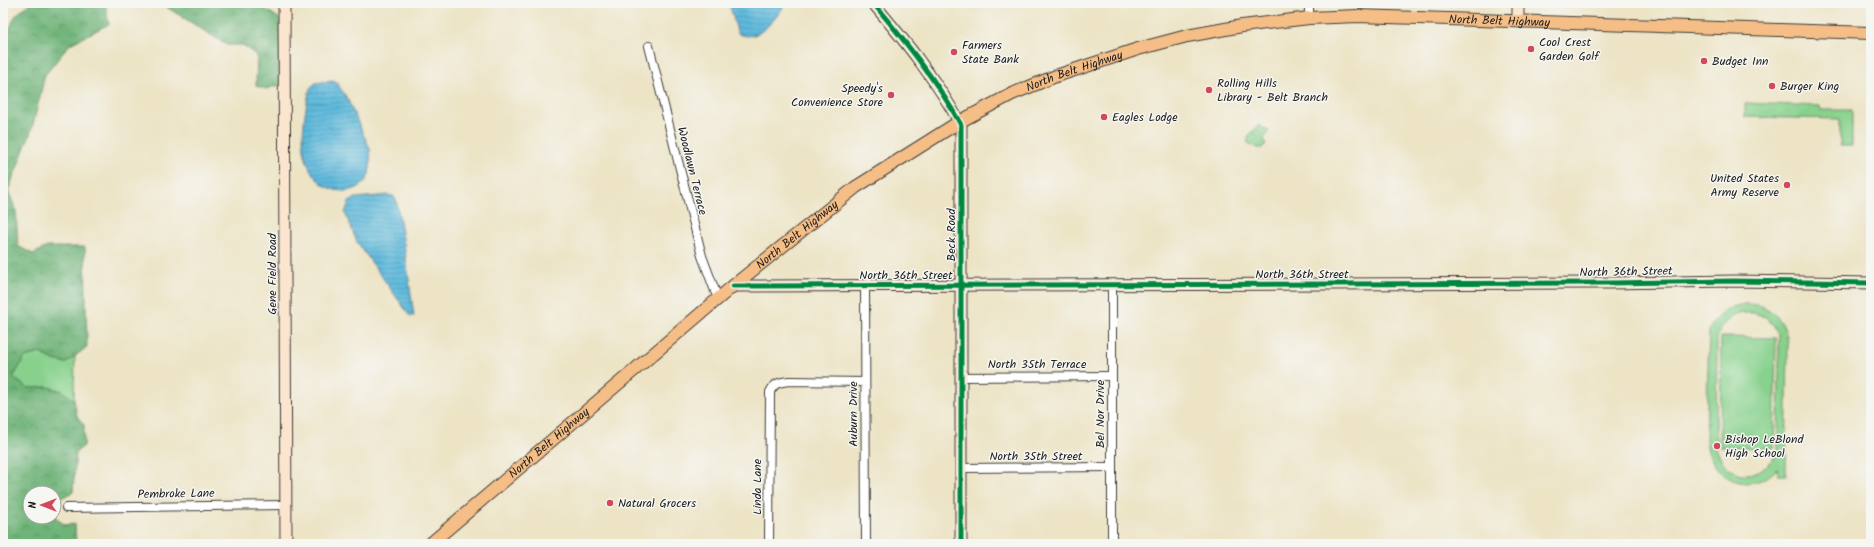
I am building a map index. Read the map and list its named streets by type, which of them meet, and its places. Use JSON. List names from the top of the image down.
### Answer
{
  "streets": {
    "main road": ["North Belt Highway"],
    "street": [
      "Woodlawn Terrace",
      "Beck Road",
      "North 36th Street",
      "Gene Field Road",
      "North 35th Terrace",
      "Auburn Drive",
      "Bel Nor Drive",
      "North 35th Street",
      "Linda Lane",
      "Pembroke Lane"
    ]
  },
  "crossings": [
    ["North Belt Highway", "Woodlawn Terrace"],
    ["North Belt Highway", "Beck Road"],
    ["North Belt Highway", "North 36th Street"],
    ["Beck Road", "North 36th Street"],
    ["Beck Road", "North 35th Terrace"],
    ["Beck Road", "North 35th Street"],
    ["North 36th Street", "Auburn Drive"],
    ["North 36th Street", "Bel Nor Drive"],
    ["Gene Field Road", "Pembroke Lane"],
    ["North 35th Terrace", "Bel Nor Drive"],
    ["Auburn Drive", "Linda Lane"],
    ["Bel Nor Drive", "North 35th Street"]
  ],
  "places": [
    "Cool Crest Garden Golf",
    "Farmers State Bank",
    "Budget Inn",
    "Burger King",
    "Rolling Hills Library - Belt Branch",
    "Speedy's Convenience Store",
    "Eagles Lodge",
    "United States Army Reserve",
    "Bishop LeBlond High School",
    "Natural Grocers"
  ],
  "north": "left"
}
